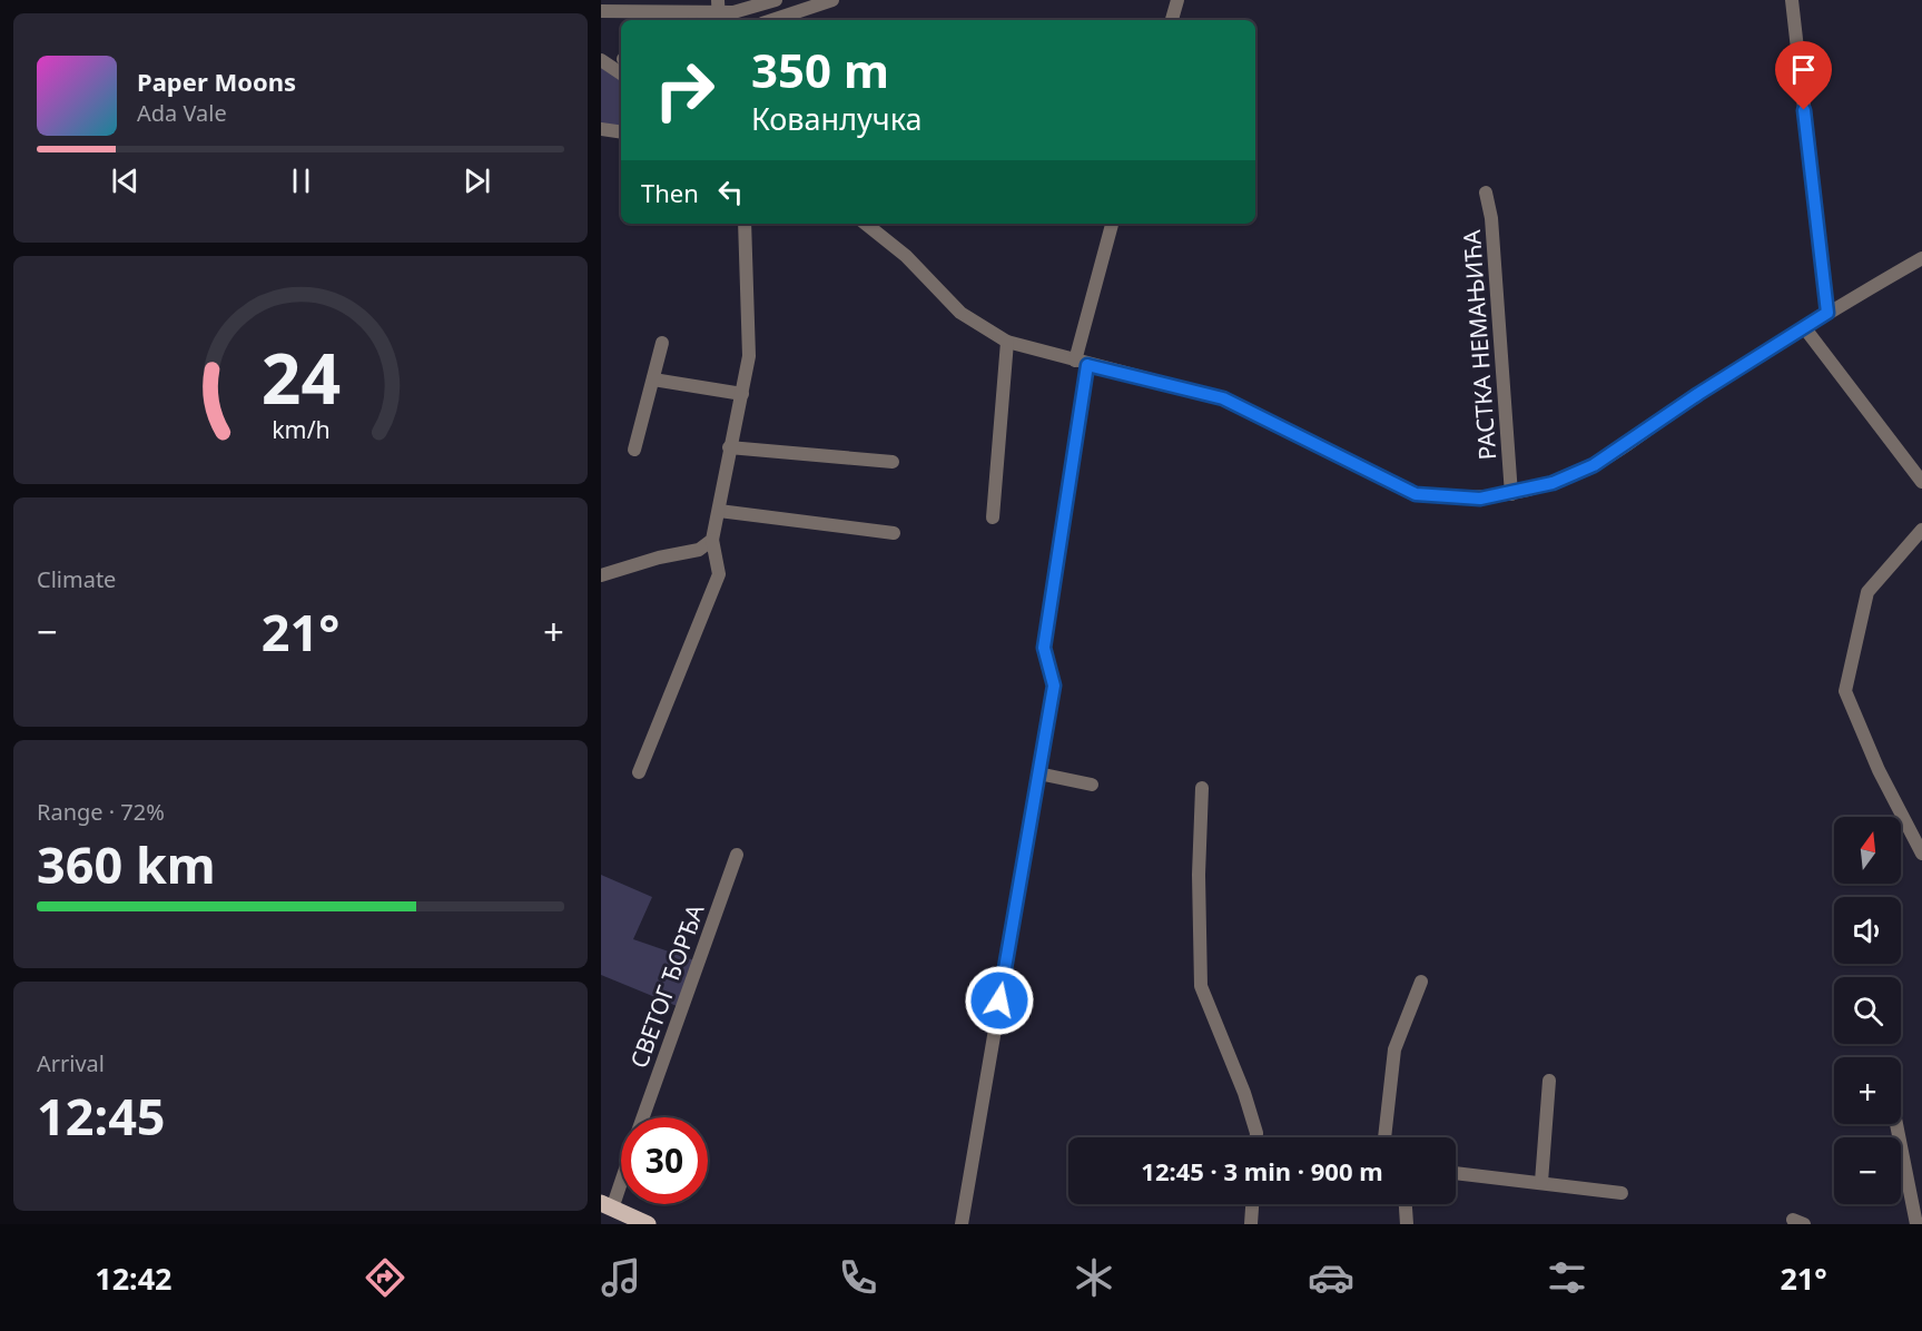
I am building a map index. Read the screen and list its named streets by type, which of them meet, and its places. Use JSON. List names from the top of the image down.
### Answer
{
  "streets": {
    "street": ["РАСТКА НЕМАЊИЋА", "СВЕТОГ ЂОРЂА"]
  },
  "north": "top",
  "page": {
    "turn": ["350 m", "Кованлучка"],
    "song": ["Paper Moons", "Ada Vale"],
    "then": "Then",
    "tile": [
      "Climate",
      ["Range · 72%", "360 km"],
      ["Arrival", "12:45"]
    ],
    "heat": ["−", "21°", "+"],
    "map_buttons": ["+", "−"],
    "limit": "30",
    "trip": "12:45 · 3 min · 900 m",
    "tabs": ["12:42", "21°"],
    "gauge": ["24", "km/h"]
  }
}
